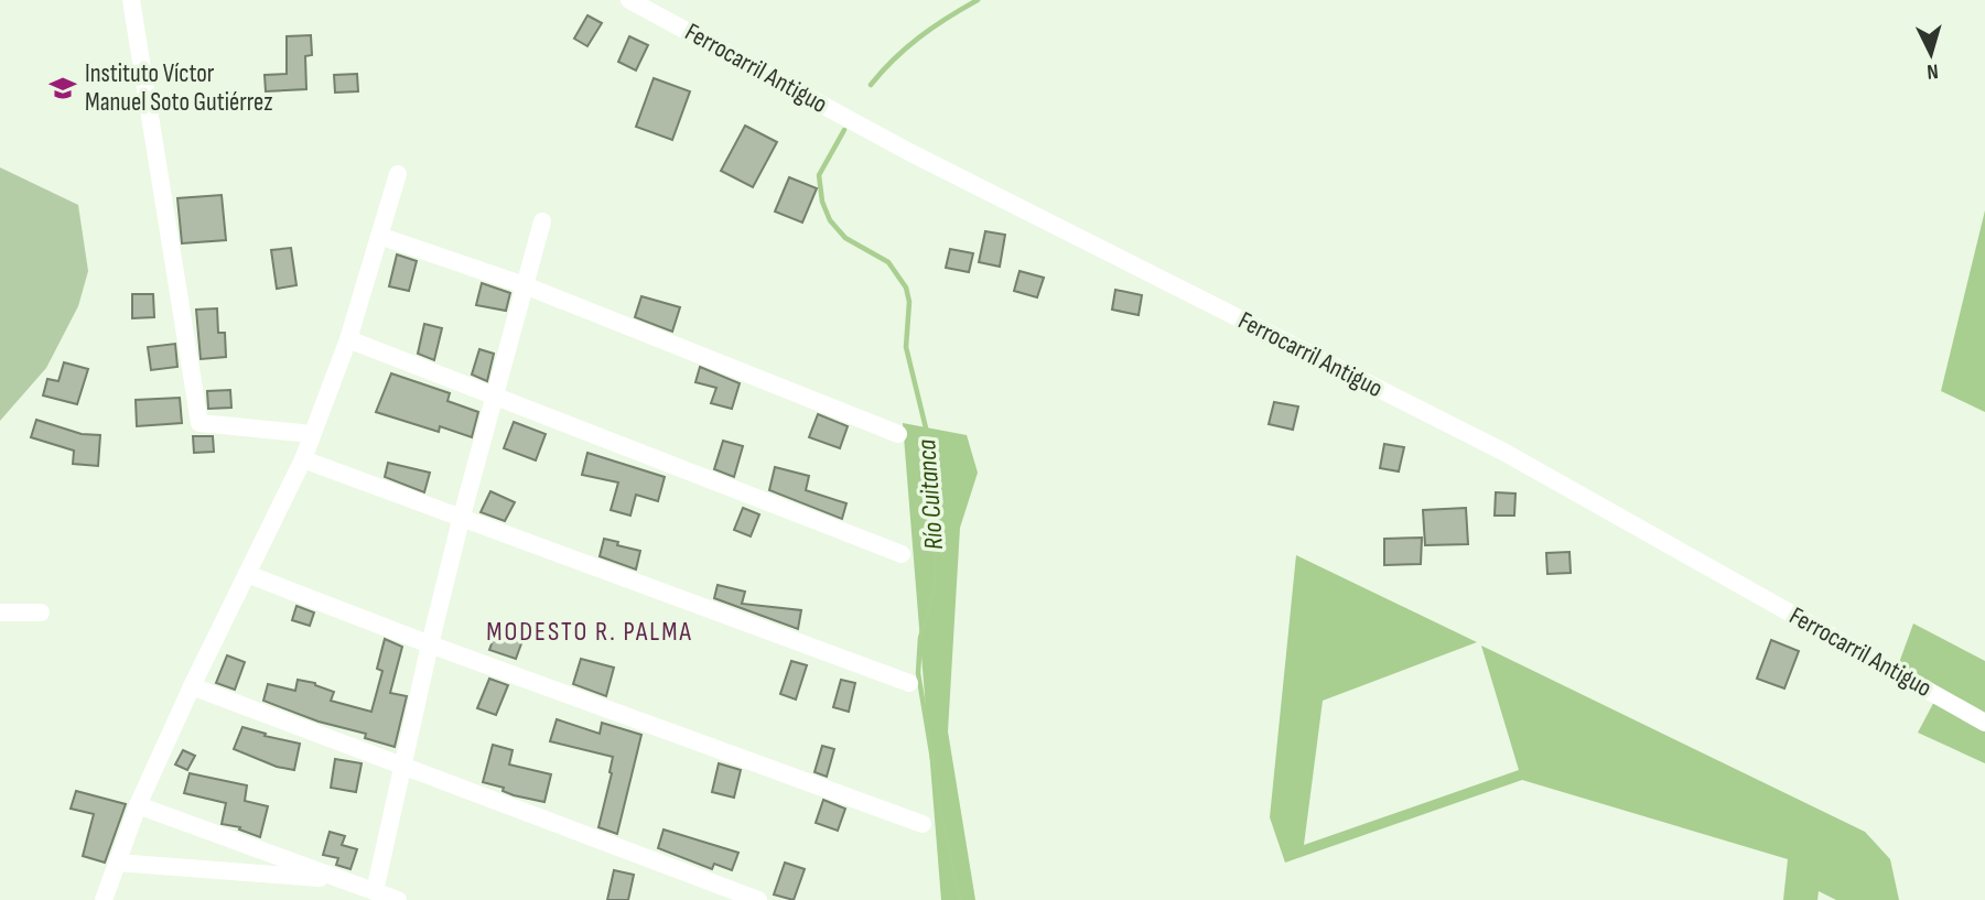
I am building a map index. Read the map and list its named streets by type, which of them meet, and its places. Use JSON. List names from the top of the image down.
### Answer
{
  "streets": {
    "street": ["Ferrocarril Antiguo"]
  },
  "districts": ["MODESTO R. PALMA"],
  "water": ["Río Cuitanca"],
  "places": {
    "school or university": ["Instituto Víctor Manuel Soto Gutiérrez"]
  },
  "north": "bottom"
}
